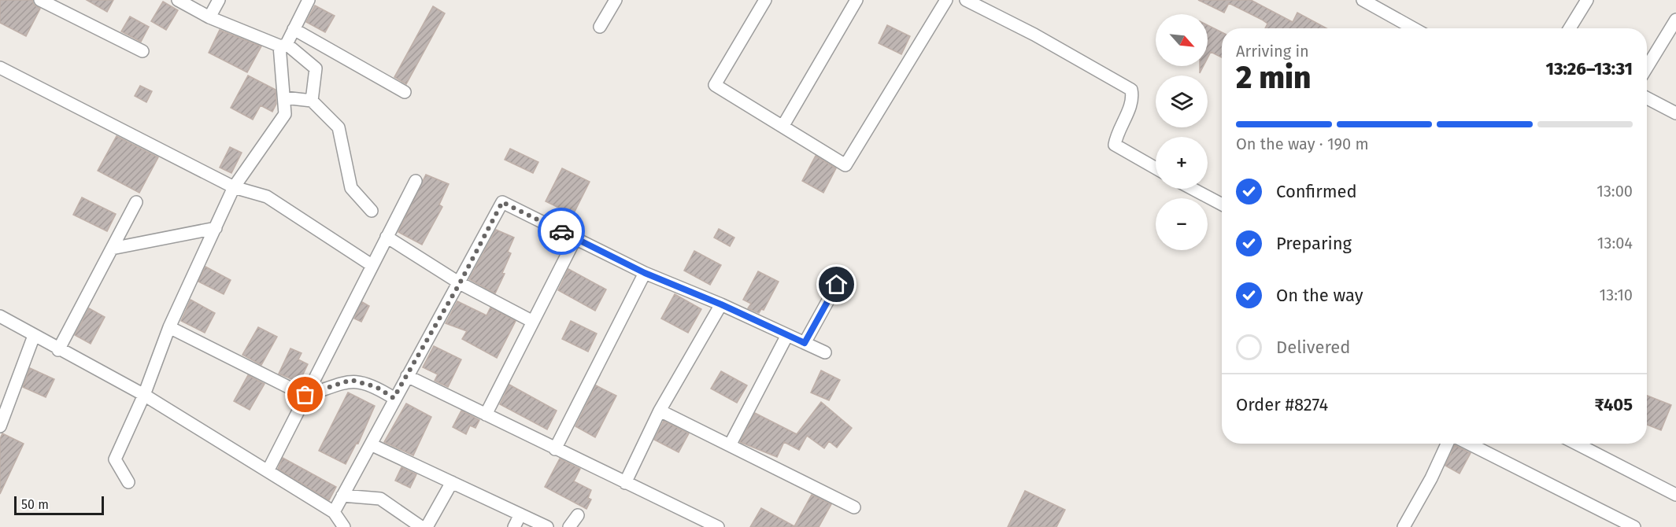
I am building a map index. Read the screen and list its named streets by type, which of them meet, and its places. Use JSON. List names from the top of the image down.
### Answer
{
  "scale_bar": "50 m",
  "north": "bottom right",
  "page": {
    "map_buttons": ["+", "−"],
    "heading": ["2 min", "Arriving in", "13:26–13:31"],
    "panel": ["Order #8274", "₹405"],
    "bar": "On the way · 190 m",
    "list": [
      ["Confirmed", "13:00"],
      ["Preparing", "13:04"],
      ["On the way", "13:10"],
      "Delivered"
    ],
    "scale": "50 m"
  }
}
